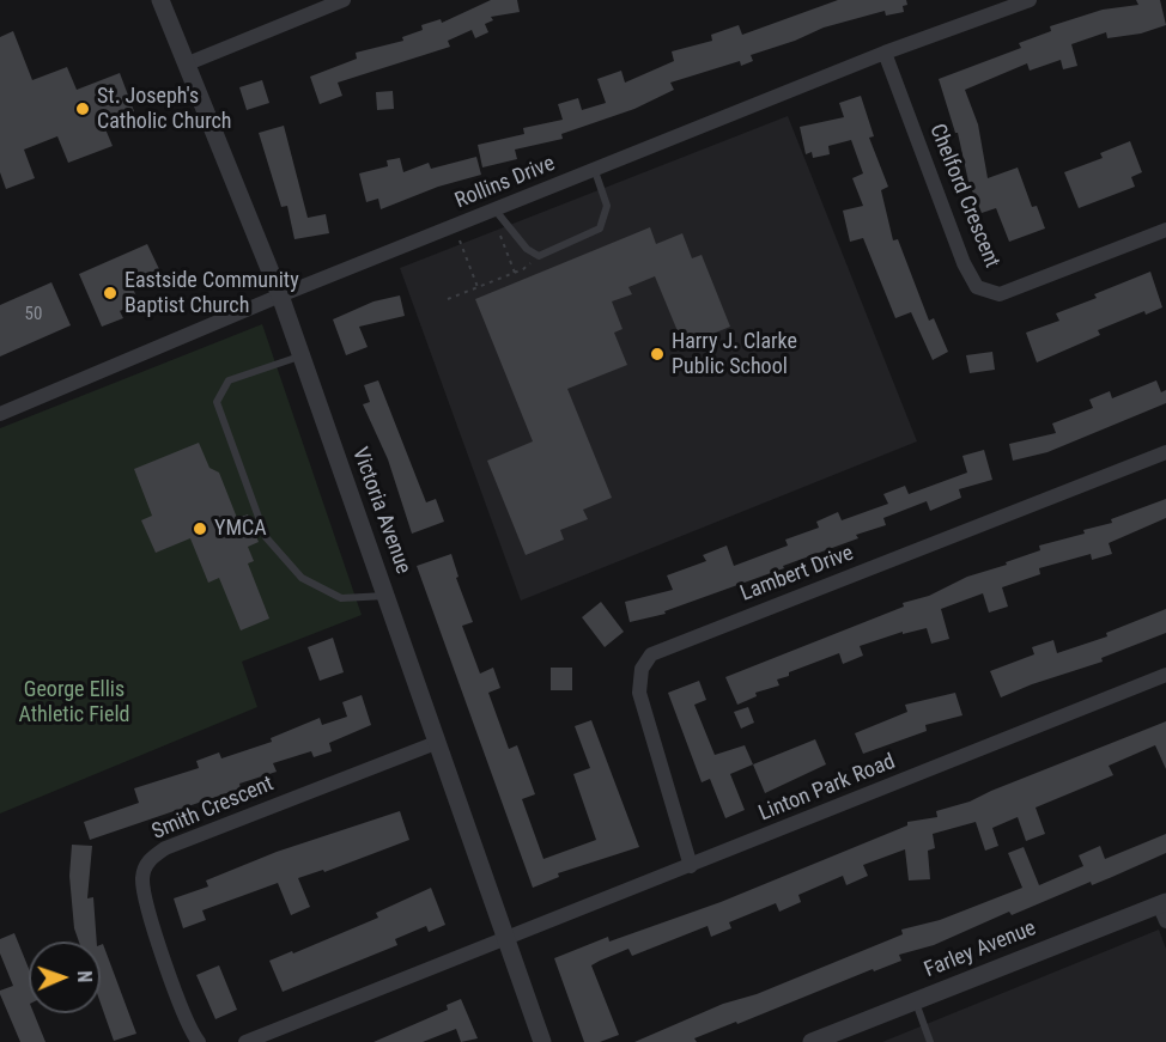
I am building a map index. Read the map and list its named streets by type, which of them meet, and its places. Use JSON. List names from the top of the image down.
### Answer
{
  "streets": {
    "street": [
      "Rollins Drive",
      "Chelford Crescent",
      "Victoria Avenue",
      "Lambert Drive",
      "Linton Park Road",
      "Smith Crescent",
      "Farley Avenue"
    ]
  },
  "crossings": [
    ["Rollins Drive", "Chelford Crescent"],
    ["Rollins Drive", "Victoria Avenue"],
    ["Victoria Avenue", "Linton Park Road"],
    ["Victoria Avenue", "Smith Crescent"],
    ["Lambert Drive", "Linton Park Road"]
  ],
  "parks": ["George Ellis Athletic Field"],
  "places": [
    "St. Joseph's Catholic Church",
    "Eastside Community Baptist Church",
    "Harry J. Clarke Public School",
    "YMCA"
  ],
  "house_numbers": ["50"],
  "north": "right"
}
